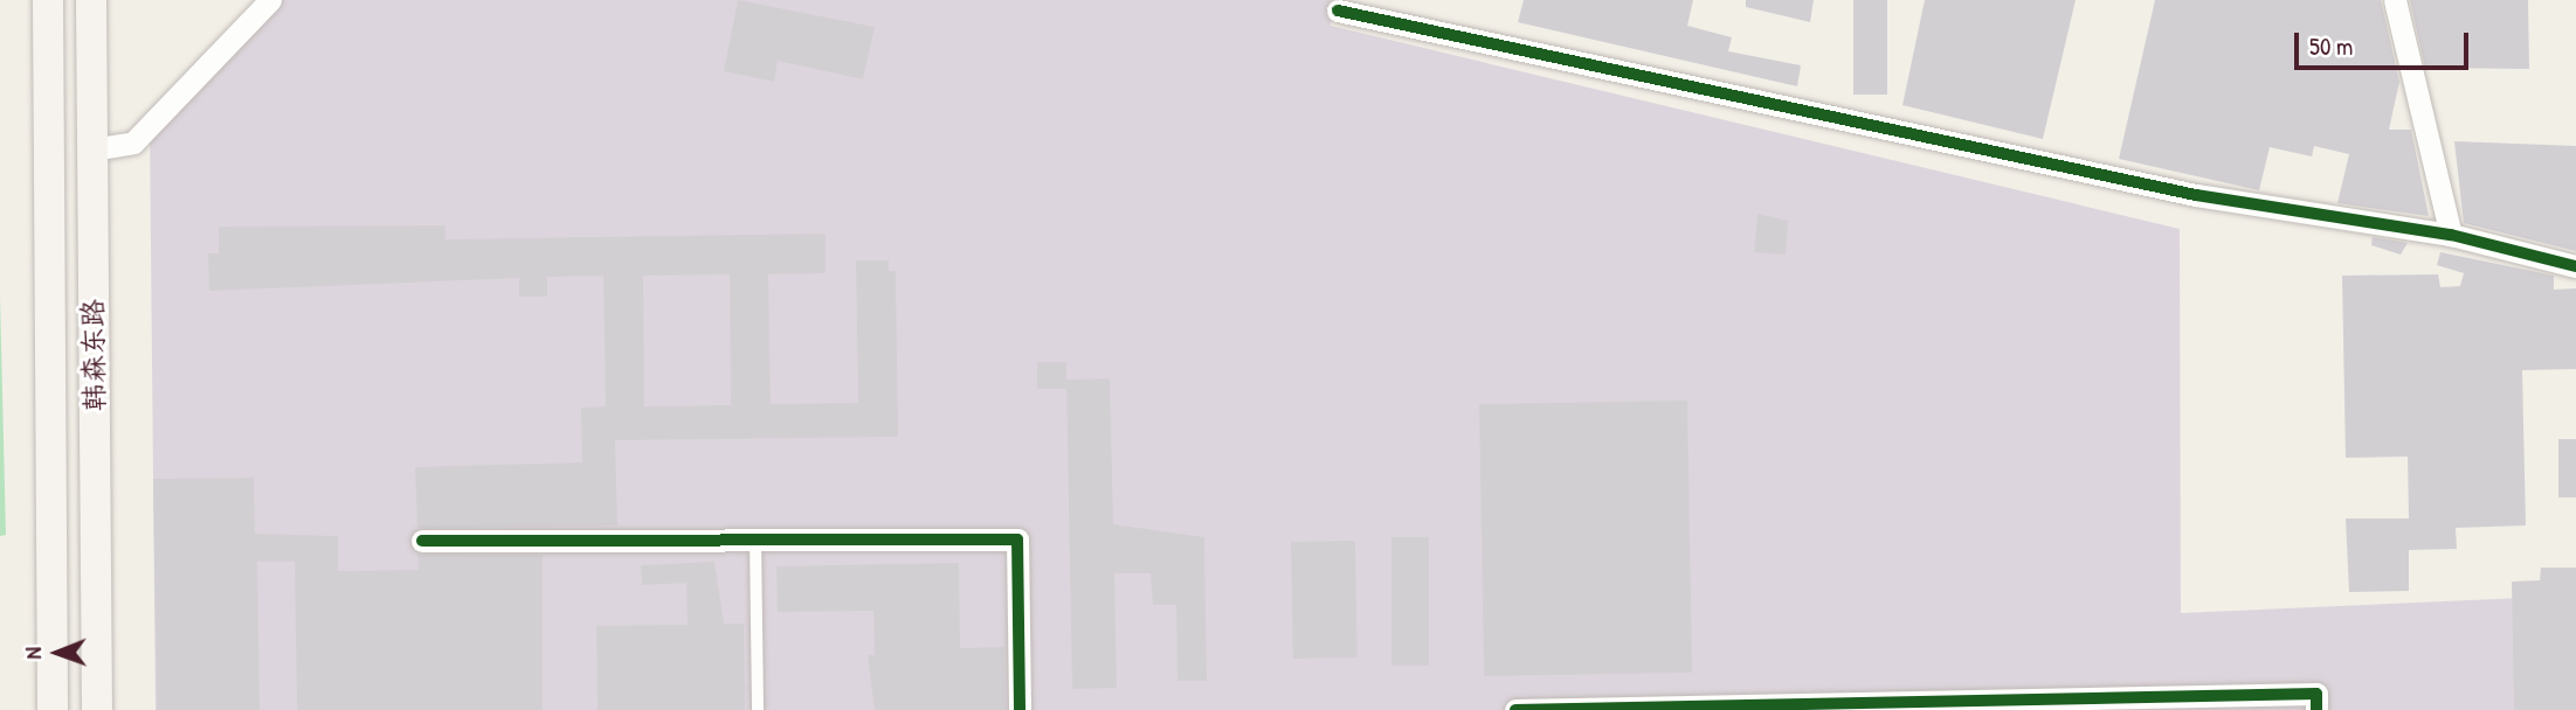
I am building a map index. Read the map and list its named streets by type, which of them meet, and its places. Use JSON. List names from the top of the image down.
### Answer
{
  "streets": {
    "main road": ["韩森东路"]
  },
  "scale_bar": "50 m",
  "north": "left"
}
